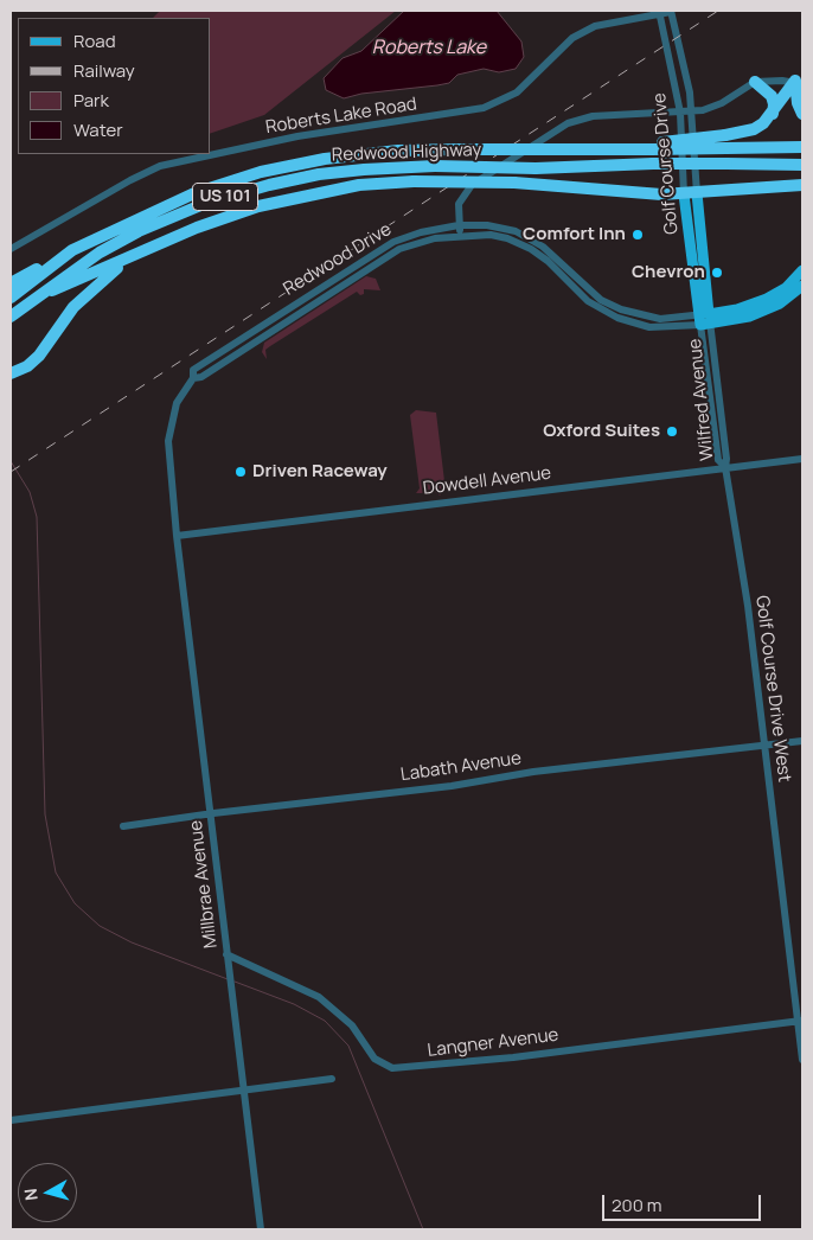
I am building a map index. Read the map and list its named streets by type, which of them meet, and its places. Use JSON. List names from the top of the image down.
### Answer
{
  "streets": {
    "highway": ["Redwood Highway", "US 101"],
    "main road": ["Golf Course Drive", "Redwood Drive"],
    "street": [
      "Roberts Lake Road",
      "Wilfred Avenue",
      "Dowdell Avenue",
      "Golf Course Drive West",
      "Labath Avenue",
      "Millbrae Avenue",
      "Langner Avenue"
    ]
  },
  "crossings": [
    ["Roberts Lake Road", "Golf Course Drive"],
    ["Golf Course Drive", "Redwood Drive"],
    ["Golf Course Drive", "Wilfred Avenue"],
    ["Redwood Drive", "Wilfred Avenue"],
    ["Redwood Drive", "Dowdell Avenue"],
    ["Redwood Drive", "Millbrae Avenue"],
    ["Wilfred Avenue", "Dowdell Avenue"],
    ["Wilfred Avenue", "Golf Course Drive West"],
    ["Dowdell Avenue", "Golf Course Drive West"],
    ["Dowdell Avenue", "Millbrae Avenue"],
    ["Golf Course Drive West", "Labath Avenue"],
    ["Golf Course Drive West", "Langner Avenue"],
    ["Labath Avenue", "Millbrae Avenue"],
    ["Millbrae Avenue", "Langner Avenue"]
  ],
  "water": ["Roberts Lake"],
  "places": [
    "Comfort Inn",
    "Chevron",
    "Oxford Suites",
    "Driven Raceway"
  ],
  "legend": [
    "Road",
    "Railway",
    "Park",
    "Water"
  ],
  "scale_bar": "200 m",
  "north": "left"
}
